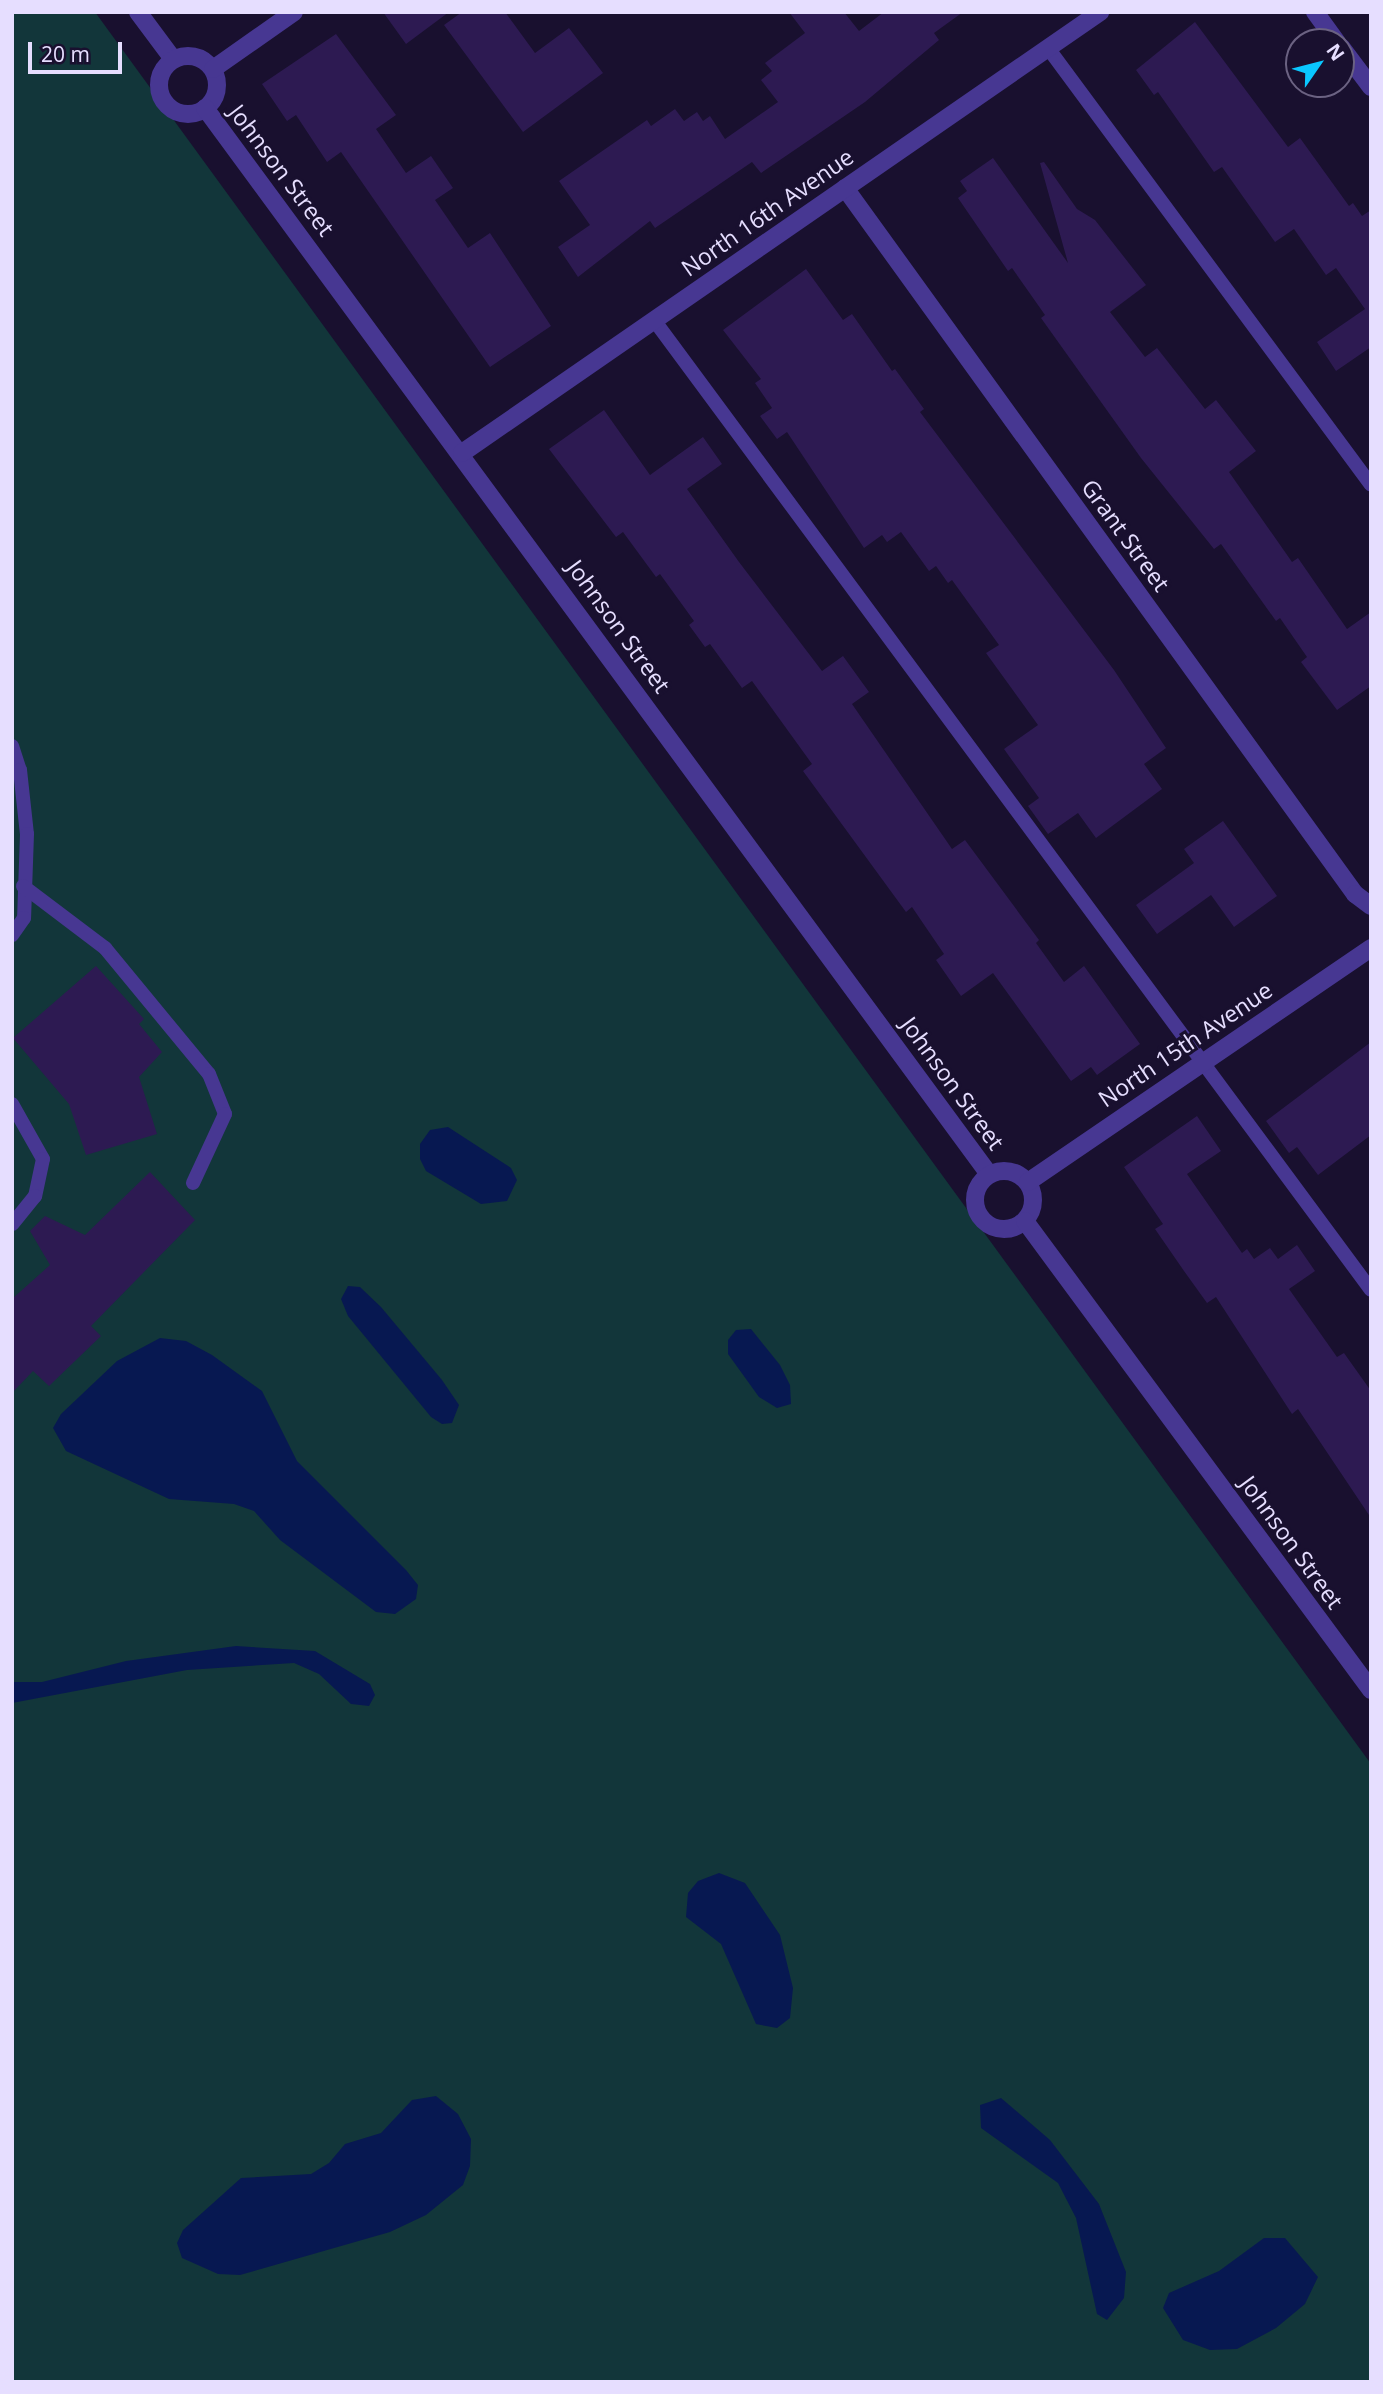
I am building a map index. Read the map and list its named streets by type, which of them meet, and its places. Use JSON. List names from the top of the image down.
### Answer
{
  "streets": {
    "street": [
      "Johnson Street",
      "North 16th Avenue",
      "Grant Street",
      "North 15th Avenue"
    ]
  },
  "crossings": [
    ["Johnson Street", "North 16th Avenue"],
    ["Johnson Street", "North 15th Avenue"],
    ["North 16th Avenue", "Grant Street"]
  ],
  "scale_bar": "20 m",
  "north": "top right"
}
